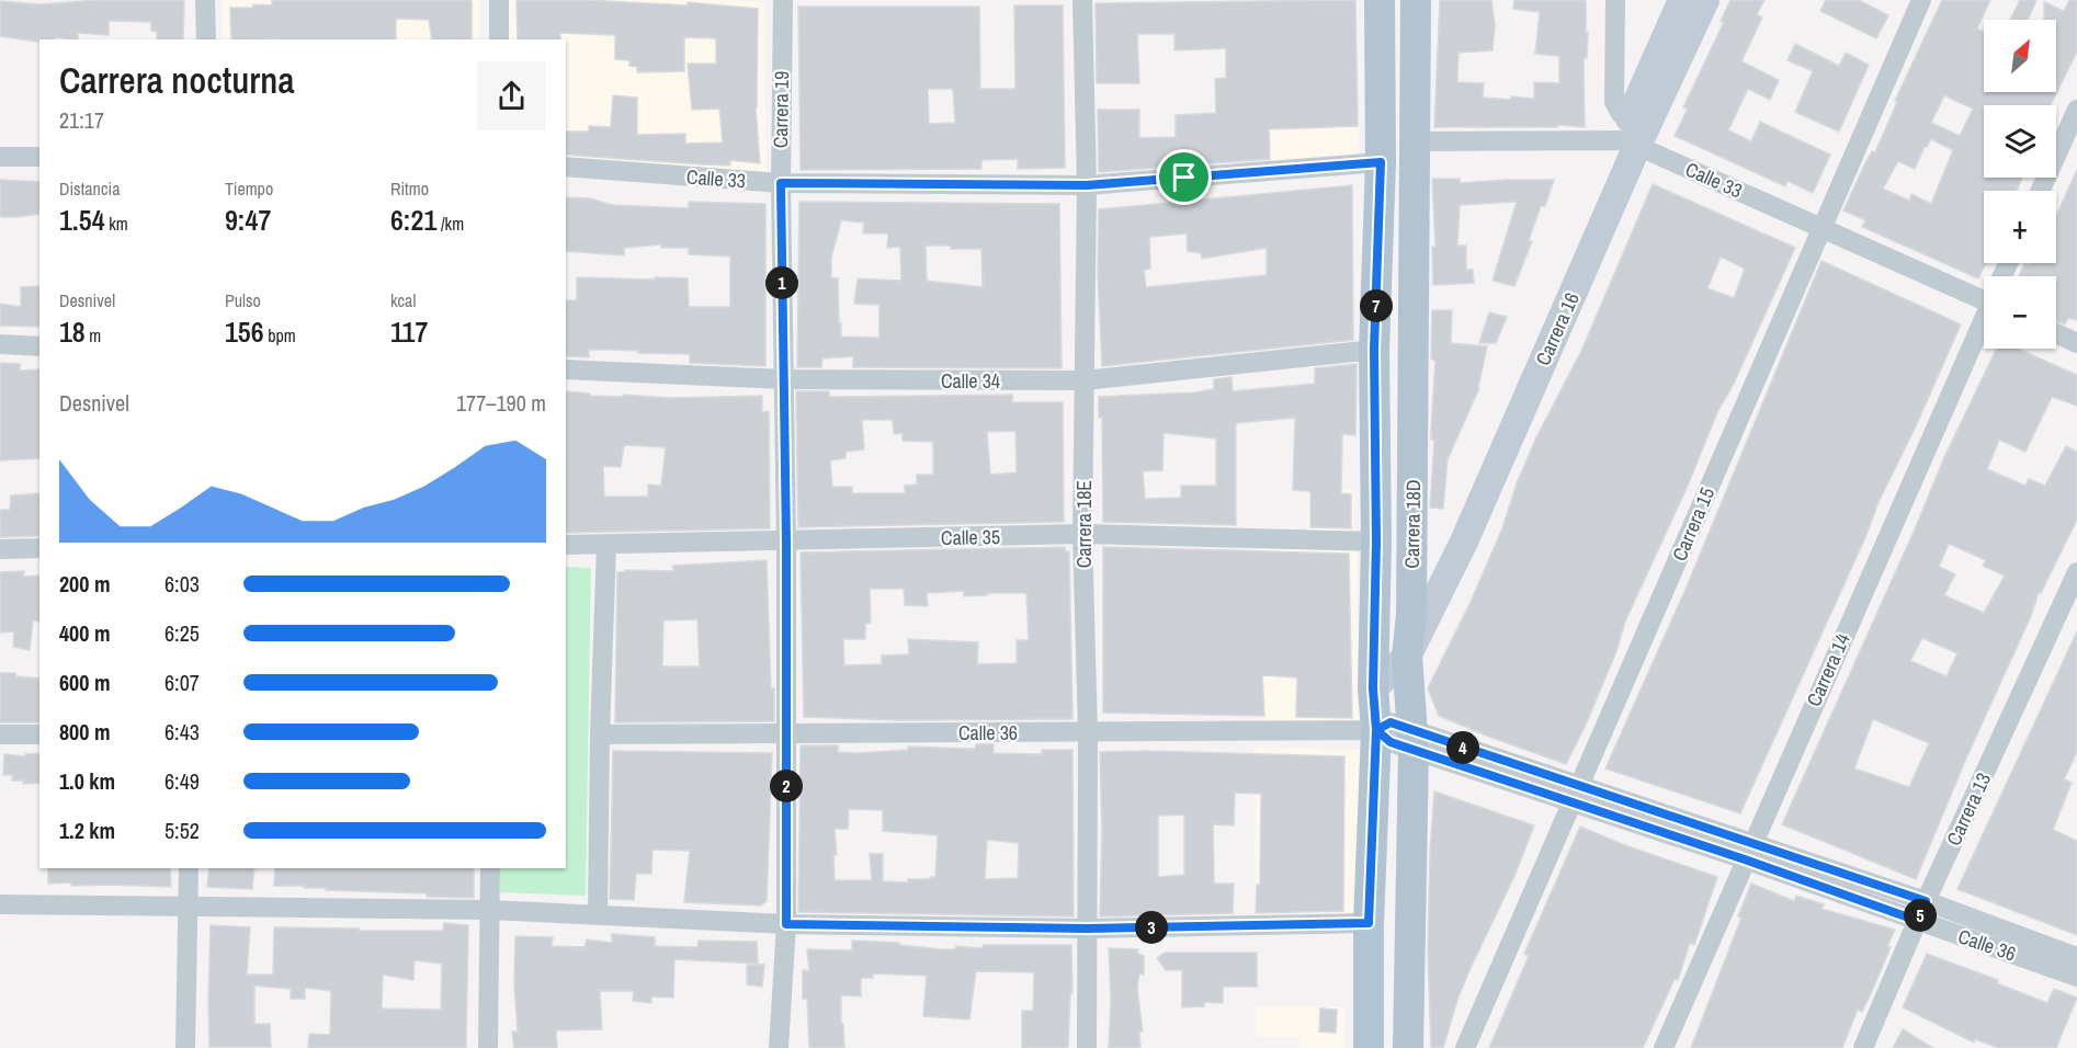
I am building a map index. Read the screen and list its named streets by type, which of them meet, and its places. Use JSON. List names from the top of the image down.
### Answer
{
  "streets": {
    "main road": ["Carrera 18D"],
    "street": [
      "Carrera 19",
      "Calle 33",
      "Carrera 16",
      "Calle 34",
      "Carrera 18E",
      "Carrera 15",
      "Calle 35",
      "Carrera 14",
      "Calle 36",
      "Carrera 13"
    ]
  },
  "crossings": [
    ["Carrera 19", "Calle 33"],
    ["Carrera 19", "Calle 34"],
    ["Carrera 19", "Calle 35"],
    ["Carrera 19", "Calle 36"],
    ["Calle 33", "Carrera 16"],
    ["Calle 33", "Carrera 18E"],
    ["Calle 33", "Carrera 18D"],
    ["Calle 33", "Carrera 15"],
    ["Carrera 16", "Carrera 18D"],
    ["Calle 34", "Carrera 18E"],
    ["Calle 34", "Carrera 18D"],
    ["Carrera 18E", "Calle 35"],
    ["Carrera 18E", "Calle 36"],
    ["Carrera 18D", "Calle 35"],
    ["Carrera 18D", "Calle 36"],
    ["Carrera 15", "Calle 36"],
    ["Carrera 14", "Calle 36"],
    ["Calle 36", "Carrera 13"]
  ],
  "north": "top right",
  "page": {
    "map_buttons": ["+", "−"],
    "heading": ["Carrera nocturna", "21:17"],
    "stats": [
      ["Distancia", "1.54 km"],
      ["Tiempo", "9:47"],
      ["Ritmo", "6:21 /km"],
      ["Desnivel", "18 m"],
      ["Pulso", "156 bpm"],
      ["kcal", "117"]
    ],
    "pins": [
      "1",
      "7",
      "4",
      "2",
      "5",
      "3"
    ],
    "chart": ["Desnivel", "177–190 m"],
    "list": [
      {
        "name": "200 m",
        "note": "6:03"
      },
      {
        "name": "400 m",
        "note": "6:25"
      },
      {
        "name": "600 m",
        "note": "6:07"
      },
      {
        "name": "800 m",
        "note": "6:43"
      },
      {
        "name": "1.0 km",
        "note": "6:49"
      },
      {
        "name": "1.2 km",
        "note": "5:52"
      }
    ]
  }
}
